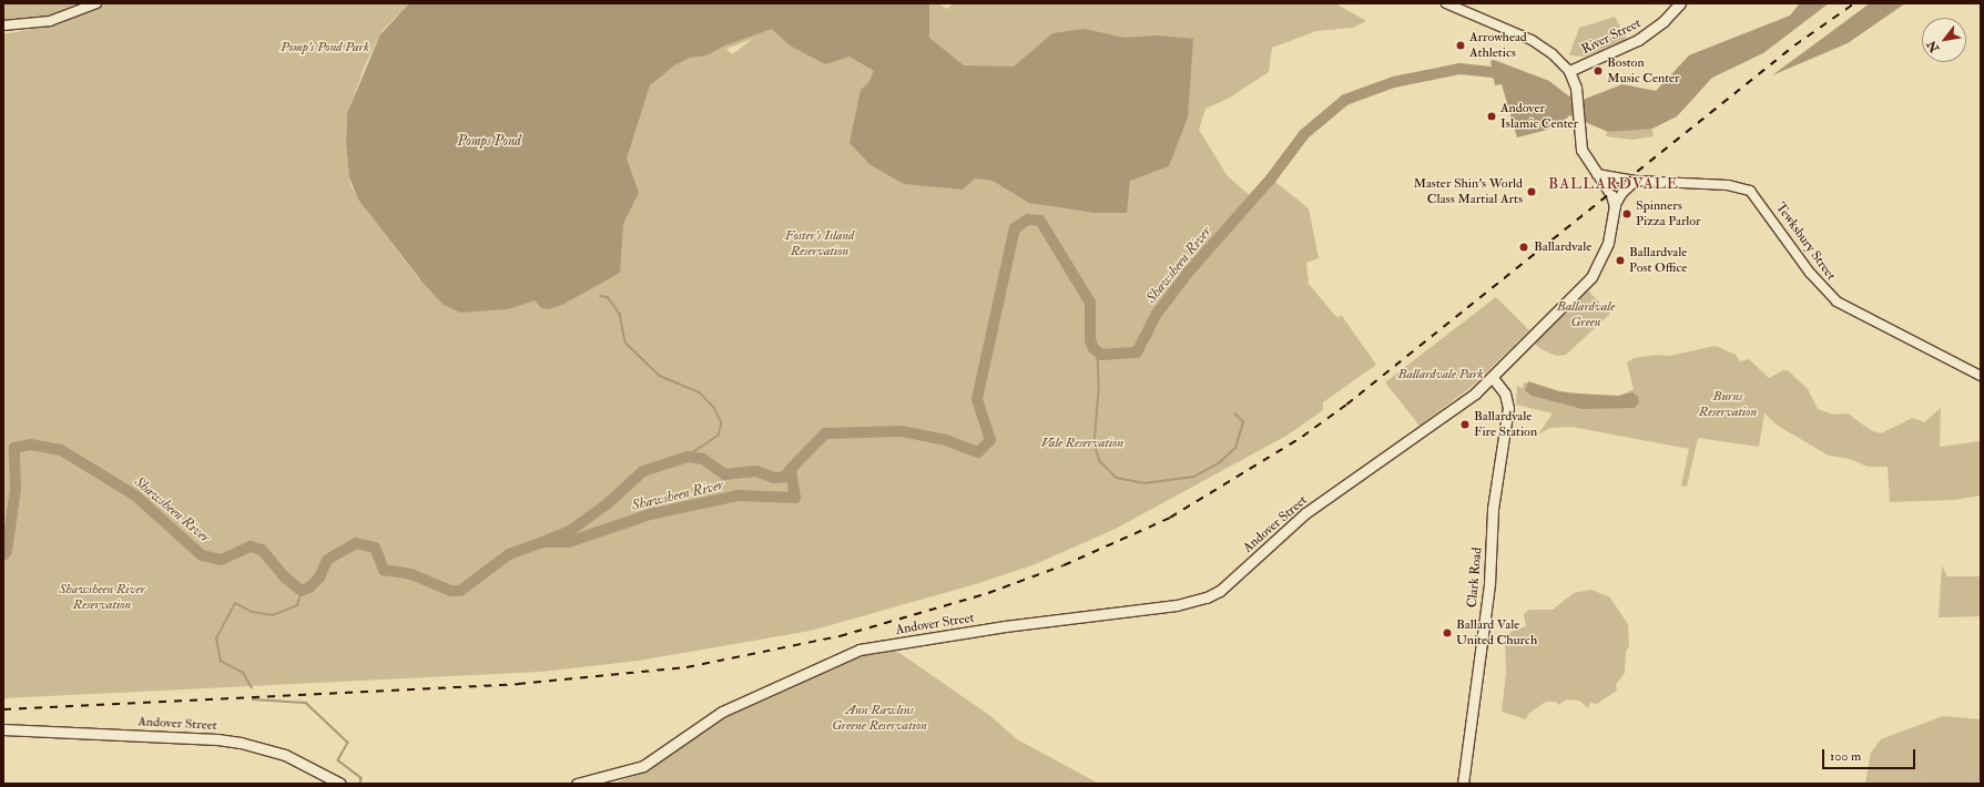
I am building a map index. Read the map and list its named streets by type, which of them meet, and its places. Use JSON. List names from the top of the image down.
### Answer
{
  "streets": {
    "main road": ["River Street", "Andover Street", "Clark Road"],
    "street": ["Tewksbury Street"]
  },
  "crossings": [
    ["Andover Street", "Clark Road"]
  ],
  "districts": ["BALLARDVALE"],
  "water": ["Pomps Pond", "Shawsheen River"],
  "parks": [
    "Pomp's Pond Park",
    "Foster's Island Reservation",
    "Ballardvale Green",
    "Ballardvale Park",
    "Burns Reservation",
    "Vale Reservation",
    "Shawsheen River Reservation",
    "Ann Rawlins Greene Reservation"
  ],
  "places": [
    "Arrowhead Athletics",
    "Boston Music Center",
    "Andover Islamic Center",
    "Master Shin's World Class Martial Arts",
    "Spinners Pizza Parlor",
    "Ballardvale",
    "Ballardvale Post Office",
    "Ballardvale Fire Station",
    "Ballard Vale United Church"
  ],
  "scale_bar": "100 m",
  "north": "bottom left"
}
